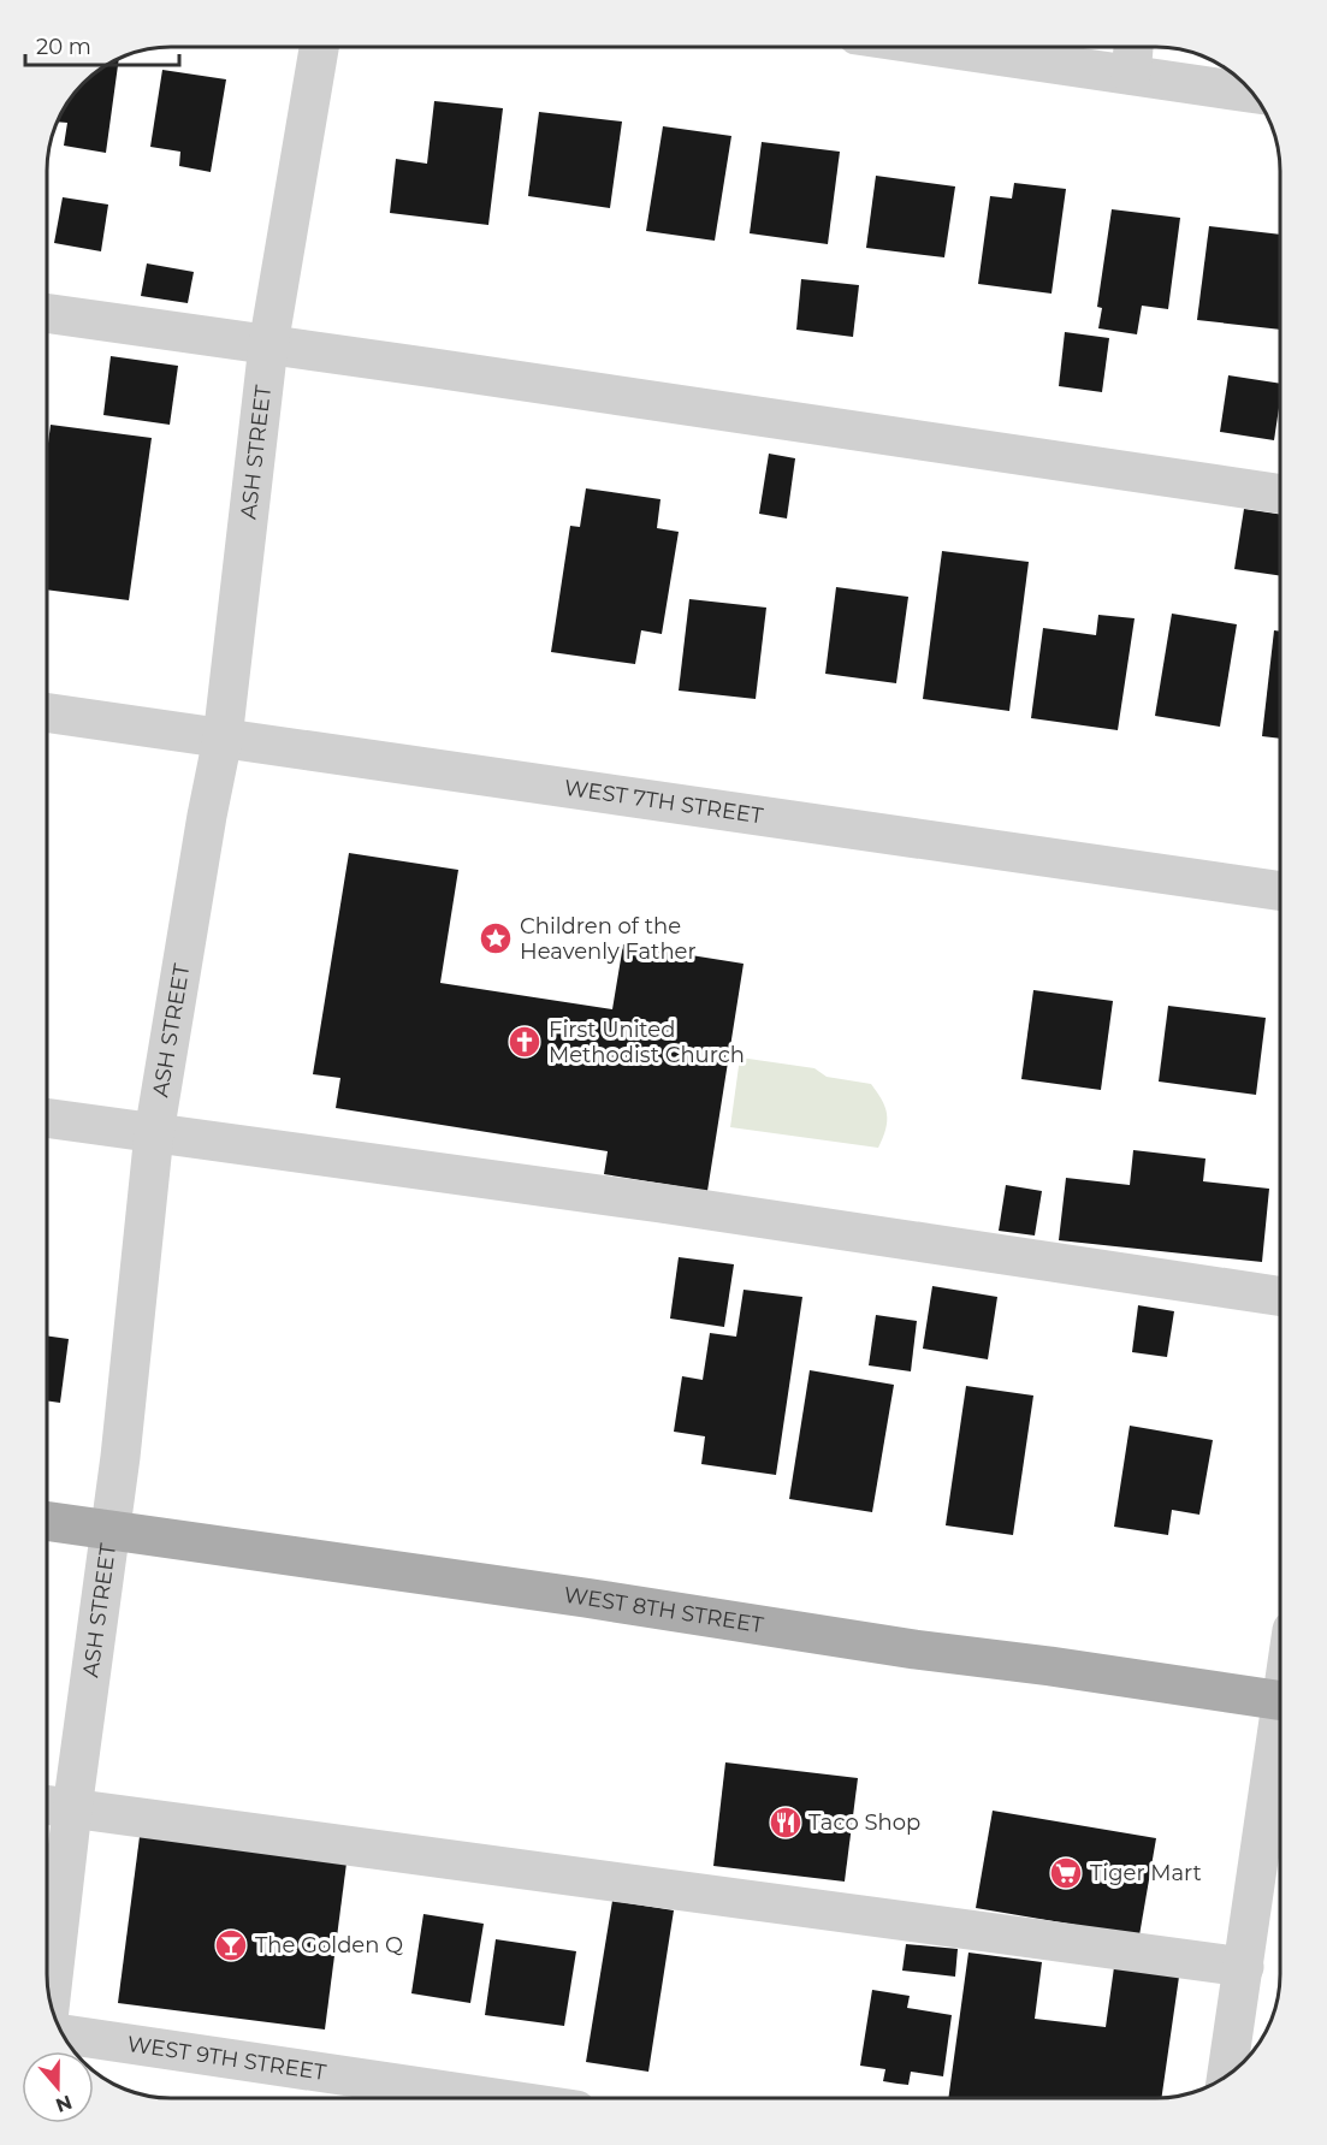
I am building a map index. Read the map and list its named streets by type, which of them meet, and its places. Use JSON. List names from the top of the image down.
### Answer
{
  "streets": {
    "main road": ["WEST 8TH STREET"],
    "street": ["ASH STREET", "WEST 7TH STREET", "WEST 9TH STREET"]
  },
  "crossings": [
    ["ASH STREET", "WEST 7TH STREET"],
    ["ASH STREET", "WEST 8TH STREET"]
  ],
  "places": {
    "place": ["Children of the Heavenly Father"],
    "church": ["First United Methodist Church"],
    "restaurant": ["Taco Shop"],
    "supermarket": ["Tiger Mart"],
    "bar": ["The Golden Q"]
  },
  "scale_bar": "20 m",
  "north": "bottom"
}
